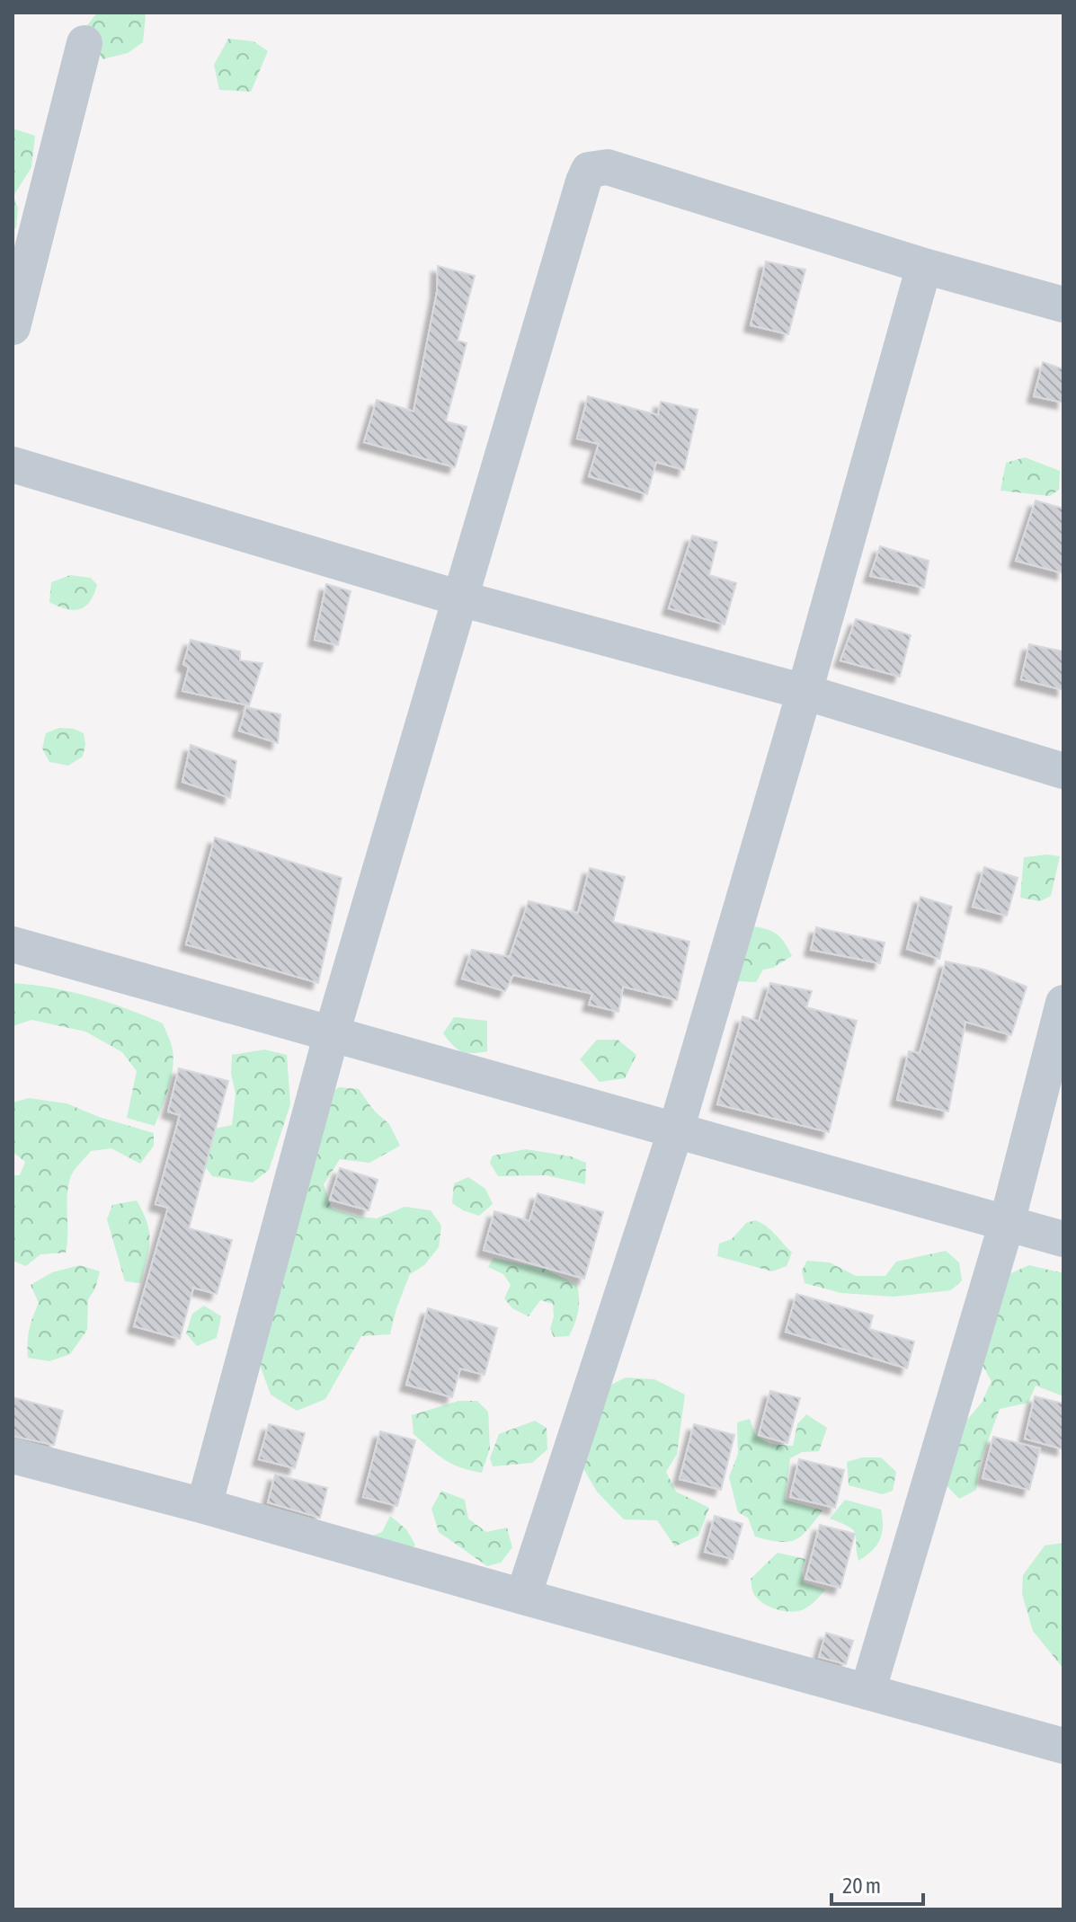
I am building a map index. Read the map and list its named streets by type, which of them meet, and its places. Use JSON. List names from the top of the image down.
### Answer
{
  "scale_bar": "20 m"
}
